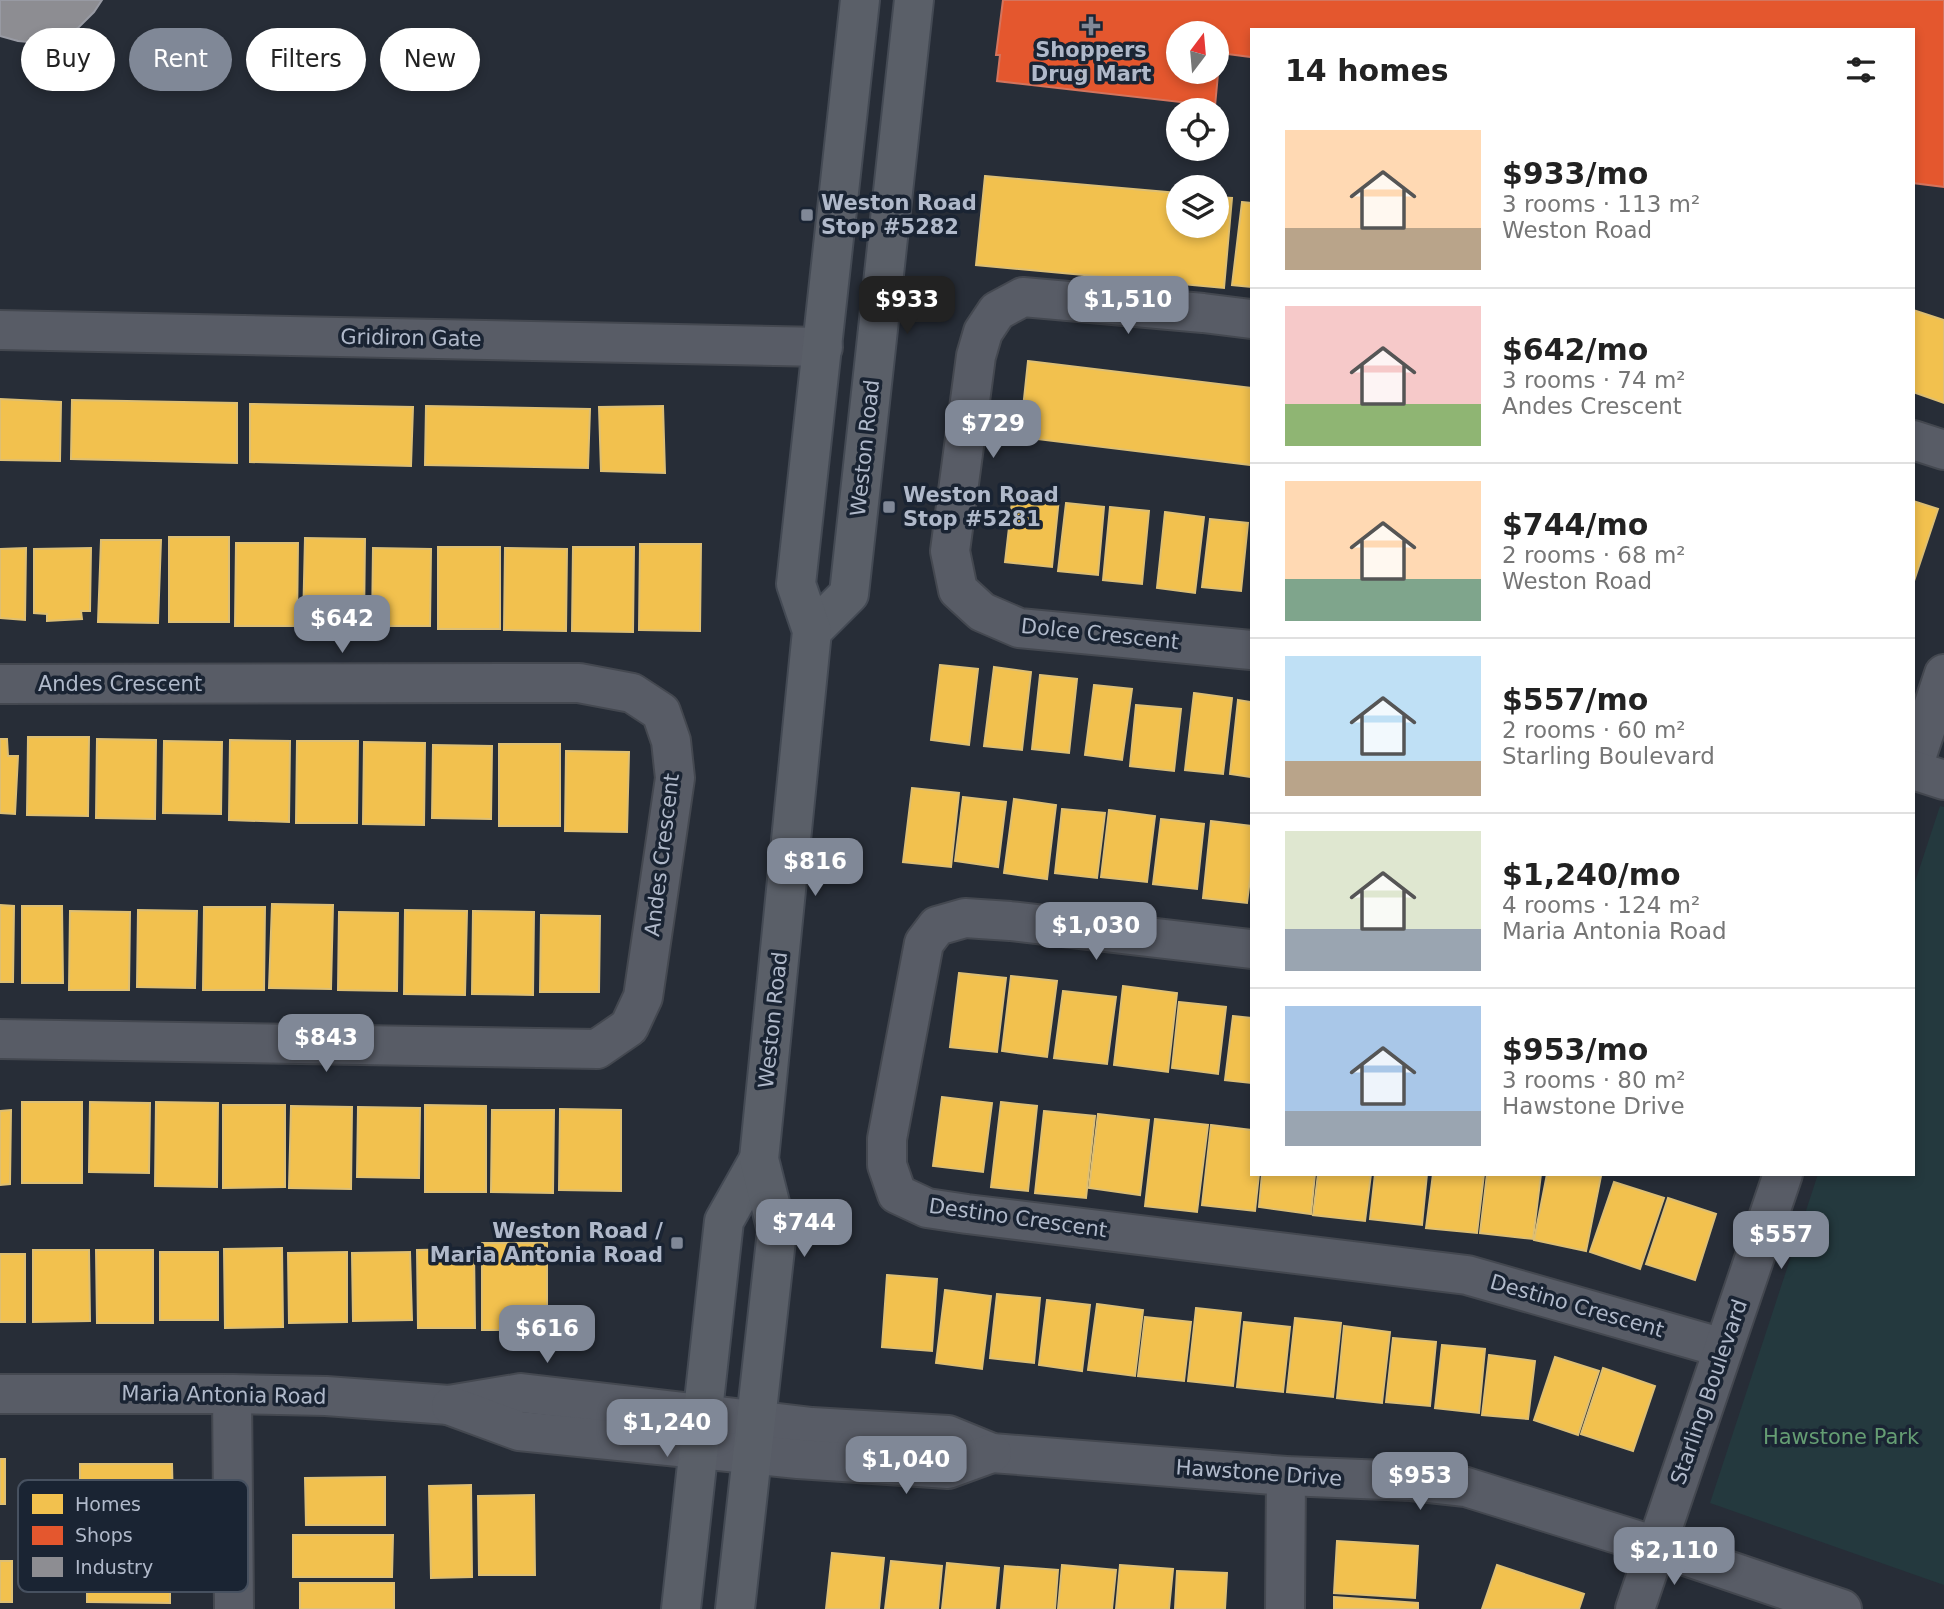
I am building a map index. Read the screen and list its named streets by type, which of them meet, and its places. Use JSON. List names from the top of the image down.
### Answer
{
  "streets": {
    "main road": ["Weston Road"],
    "street": [
      "Gridiron Gate",
      "Dolce Crescent",
      "Andes Crescent",
      "Destino Crescent",
      "Starling Boulevard",
      "Maria Antonia Road",
      "Hawstone Drive"
    ]
  },
  "crossings": [
    ["Gridiron Gate", "Weston Road"],
    ["Weston Road", "Maria Antonia Road"],
    ["Weston Road", "Hawstone Drive"],
    ["Destino Crescent", "Starling Boulevard"],
    ["Starling Boulevard", "Hawstone Drive"],
    ["Maria Antonia Road", "Hawstone Drive"]
  ],
  "parks": ["Hawstone Park"],
  "places": {
    "health": ["Shoppers Drug Mart"],
    "transit": ["Weston Road Stop #5282", "Weston Road Stop #5281", "Weston Road / Maria Antonia Road"]
  },
  "legend": ["Homes", "Shops", "Industry"],
  "north": "top",
  "page": {
    "chip": [
      "Buy",
      "Rent",
      "Filters",
      "New"
    ],
    "heading": "14 homes",
    "list": [
      {
        "name": "$933/mo",
        "note": "3 rooms · 113 m² · Weston Road"
      },
      {
        "name": "$642/mo",
        "note": "3 rooms · 74 m² · Andes Crescent"
      },
      {
        "name": "$744/mo",
        "note": "2 rooms · 68 m² · Weston Road"
      },
      {
        "name": "$557/mo",
        "note": "2 rooms · 60 m² · Starling Boulevard"
      },
      {
        "name": "$1,240/mo",
        "note": "4 rooms · 124 m² · Maria Antonia Road"
      },
      {
        "name": "$953/mo",
        "note": "3 rooms · 80 m² · Hawstone Drive"
      }
    ],
    "price": [
      "$933",
      "$1,510",
      "$729",
      "$642",
      "$816",
      "$1,030",
      "$843",
      "$744",
      "$557",
      "$616",
      "$1,240",
      "$1,040",
      "$953",
      "$2,110"
    ]
  }
}
